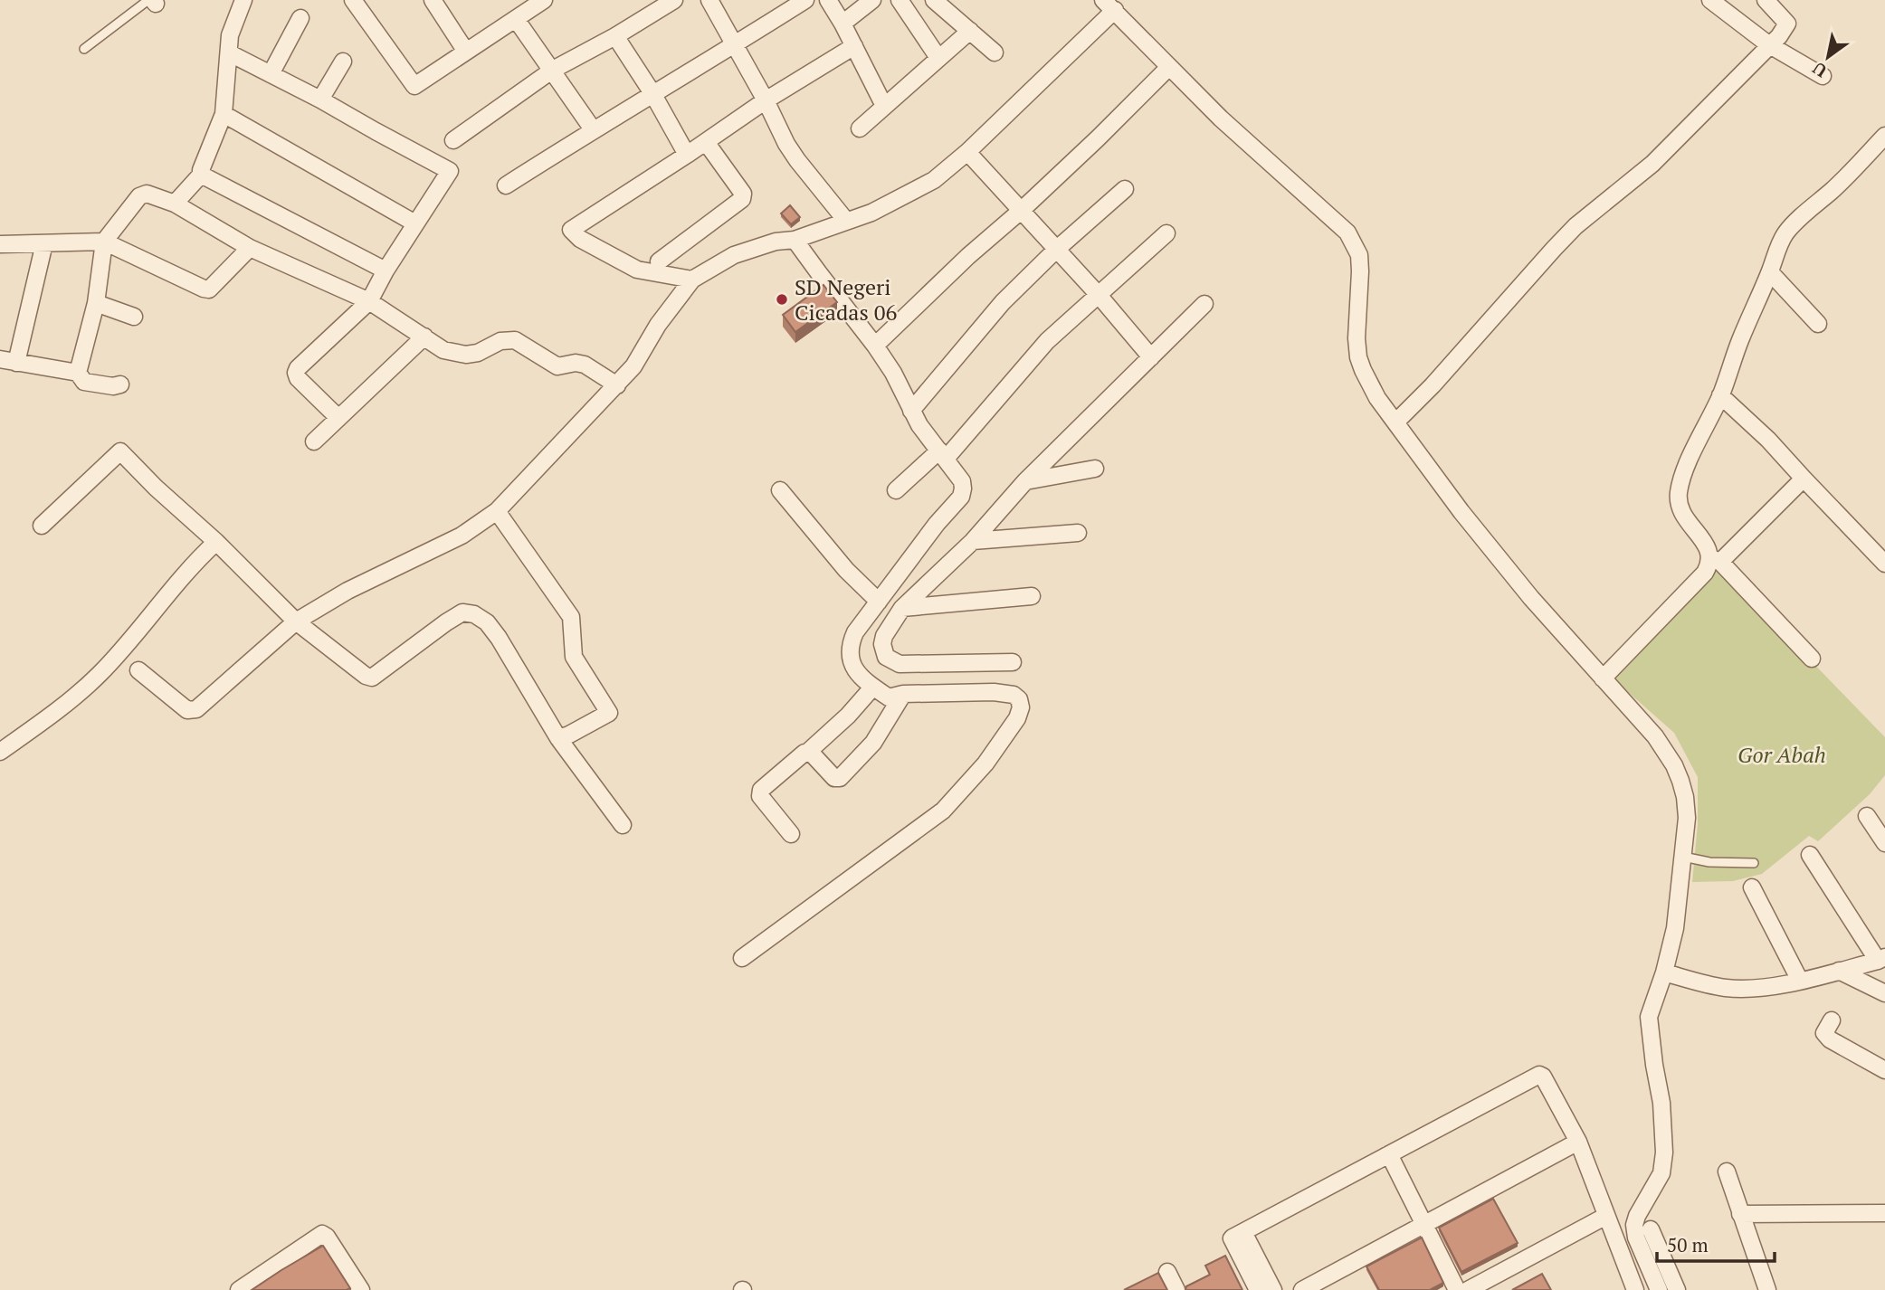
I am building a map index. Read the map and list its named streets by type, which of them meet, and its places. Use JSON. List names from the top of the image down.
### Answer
{
  "parks": ["Gor Abah"],
  "places": ["SD Negeri Cicadas 06"],
  "scale_bar": "50 m",
  "north": "bottom left"
}
